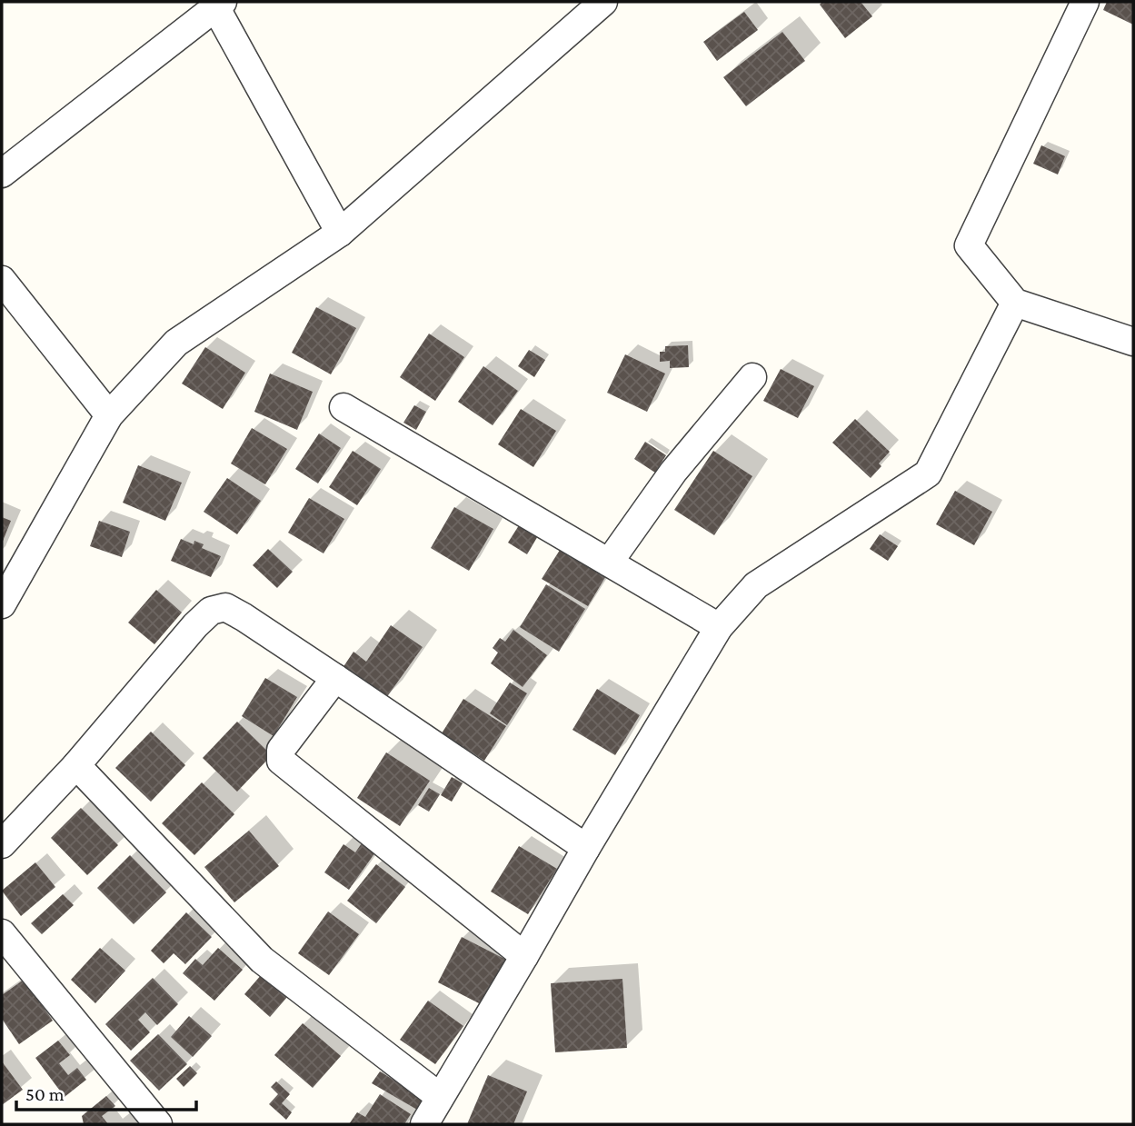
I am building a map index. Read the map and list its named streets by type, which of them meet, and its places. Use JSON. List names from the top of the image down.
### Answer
{
  "scale_bar": "50 m"
}
